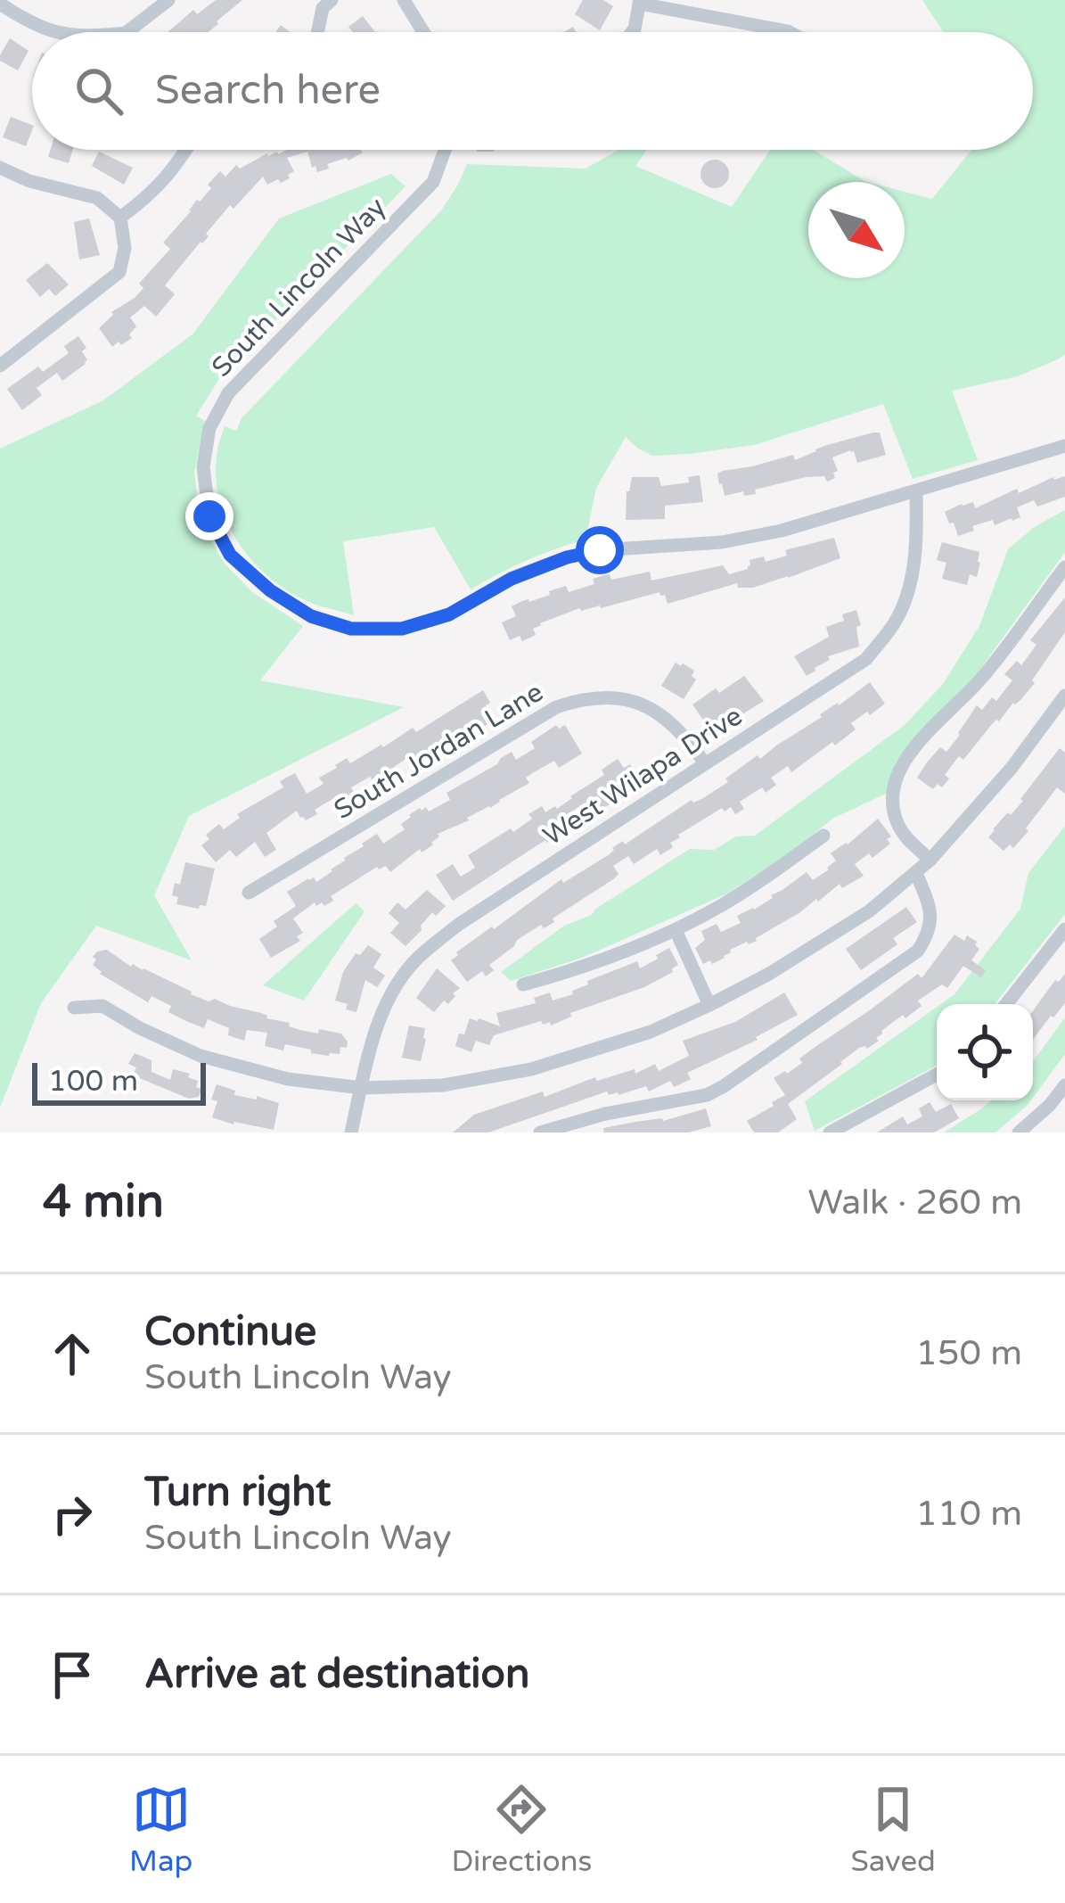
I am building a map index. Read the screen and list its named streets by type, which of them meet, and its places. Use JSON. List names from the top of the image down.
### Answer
{
  "streets": {
    "street": ["South Lincoln Way", "South Jordan Lane", "West Wilapa Drive"]
  },
  "crossings": [
    ["South Lincoln Way", "West Wilapa Drive"],
    ["South Jordan Lane", "West Wilapa Drive"]
  ],
  "scale_bar": "100 m",
  "north": "bottom right",
  "page": {
    "search": "Search here",
    "scale": "100 m",
    "heading": ["4 min", "Walk · 260 m"],
    "list": [
      ["Continue", "South Lincoln Way", "150 m"],
      ["Turn right", "South Lincoln Way", "110 m"],
      "Arrive at destination"
    ],
    "nav": ["Map", "Directions", "Saved"]
  }
}
